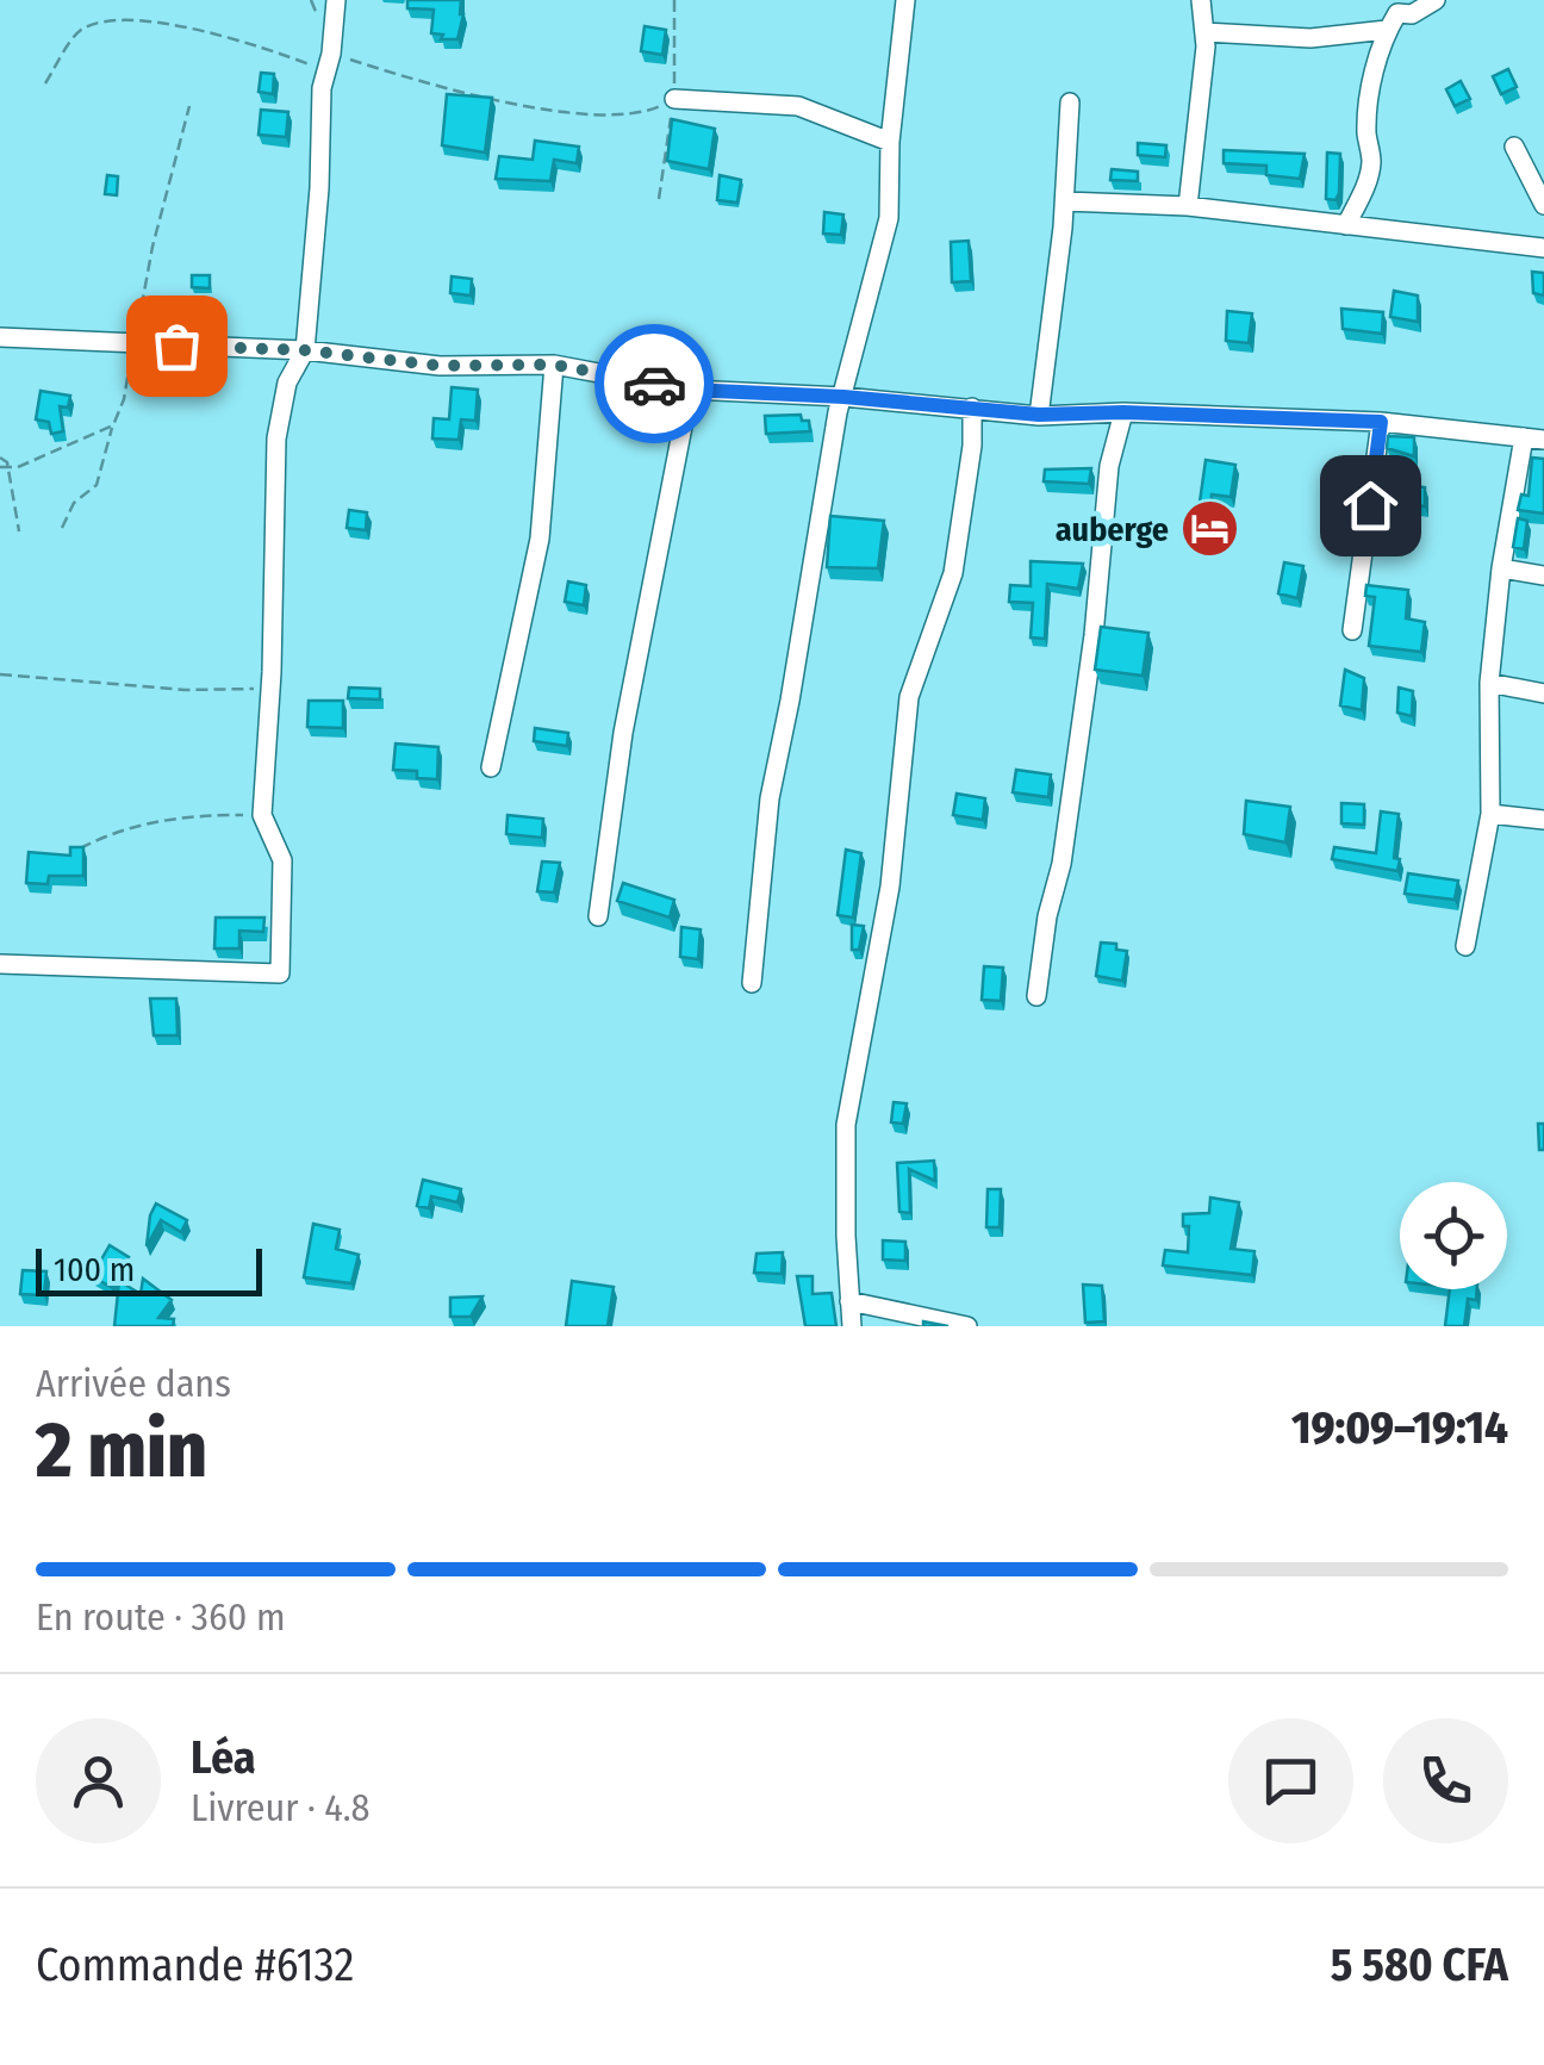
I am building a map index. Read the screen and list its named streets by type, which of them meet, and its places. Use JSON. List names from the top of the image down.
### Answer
{
  "places": {
    "hotel": ["auberge"]
  },
  "scale_bar": "100 m",
  "page": {
    "scale": "100 m",
    "heading": ["2 min", "Arrivée dans", "19:09–19:14"],
    "panel": [
      "Léa",
      "Livreur · 4.8",
      "Commande #6132",
      "5 580 CFA"
    ],
    "bar": "En route · 360 m"
  }
}
